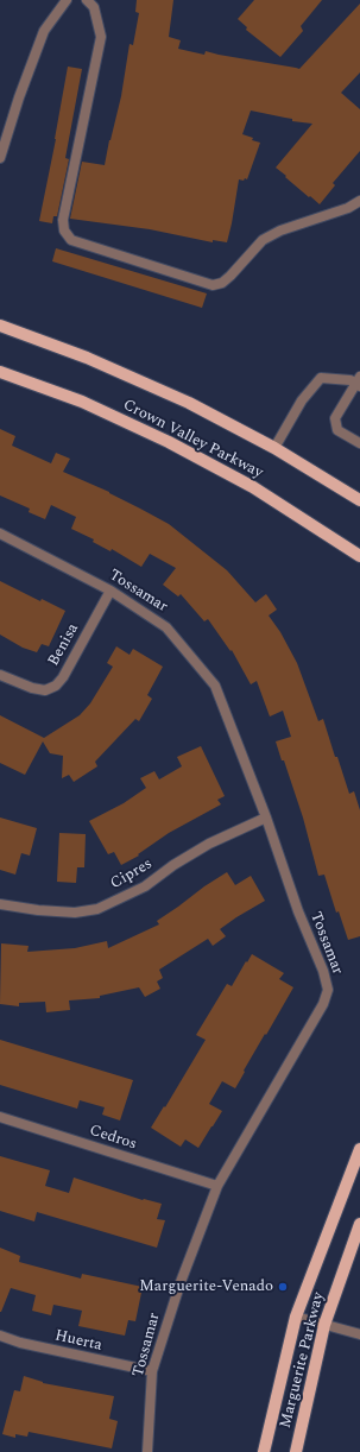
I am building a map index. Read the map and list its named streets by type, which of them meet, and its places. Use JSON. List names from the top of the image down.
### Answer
{
  "streets": {
    "main road": ["Crown Valley Parkway", "Marguerite Parkway"],
    "street": [
      "Tossamar",
      "Benisa",
      "Cipres",
      "Cedros",
      "Huerta"
    ]
  },
  "crossings": [
    ["Tossamar", "Benisa"],
    ["Tossamar", "Cipres"],
    ["Tossamar", "Cedros"],
    ["Tossamar", "Huerta"]
  ],
  "places": ["Marguerite-Venado"]
}
